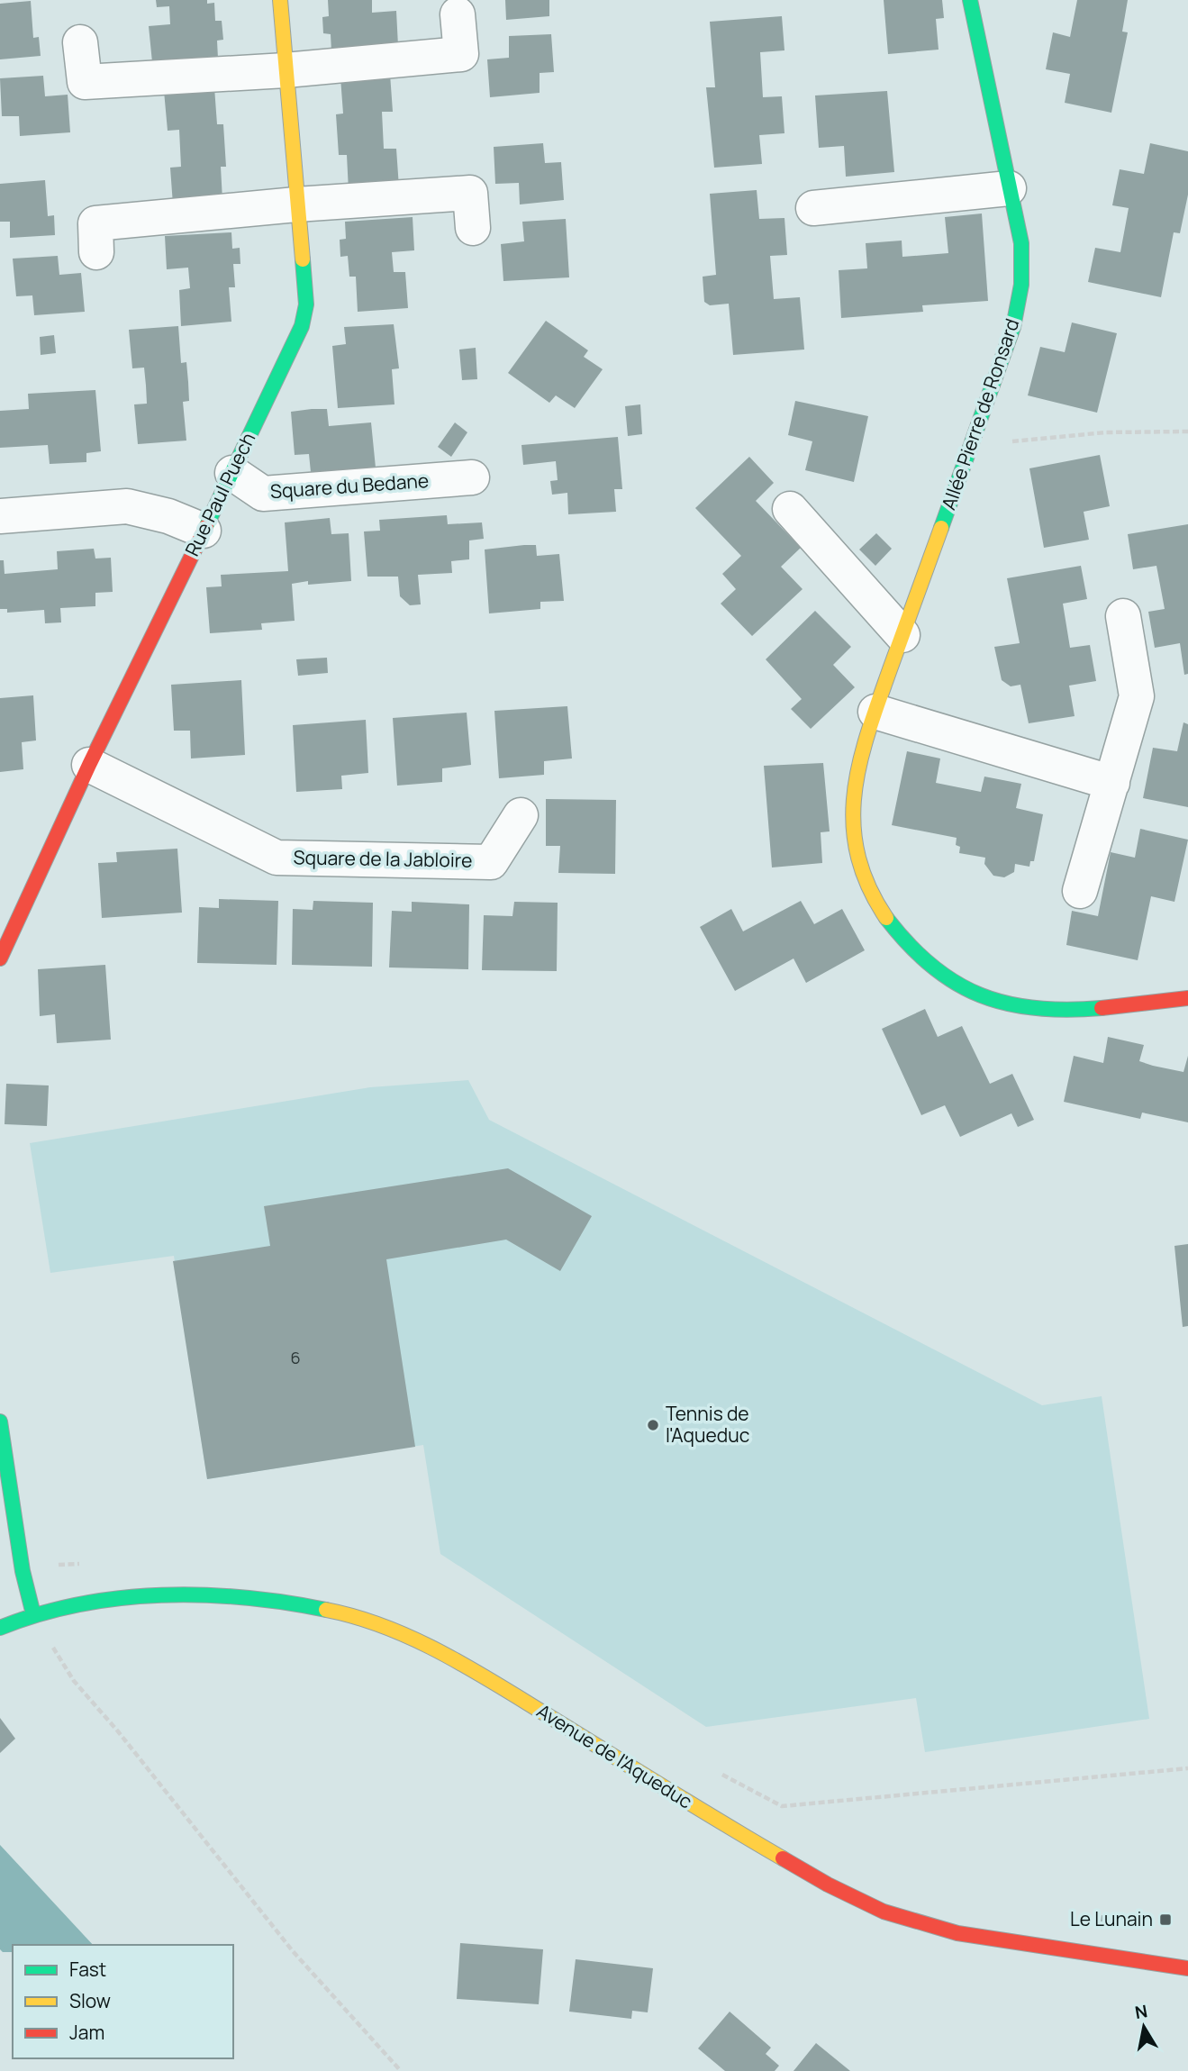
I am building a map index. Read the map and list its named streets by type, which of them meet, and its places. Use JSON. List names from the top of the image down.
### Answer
{
  "streets": {
    "street": [
      "Allée Pierre de Ronsard",
      "Square du Bedane",
      "Rue Paul Puech",
      "Square de la Jabloire",
      "Avenue de l'Aqueduc"
    ]
  },
  "crossings": [
    ["Square du Bedane", "Rue Paul Puech"],
    ["Rue Paul Puech", "Square de la Jabloire"]
  ],
  "places": {
    "other": ["Tennis de l'Aqueduc"],
    "transit": ["Le Lunain"]
  },
  "house_numbers": ["6"],
  "legend": ["Fast", "Slow", "Jam"],
  "north": "top"
}
